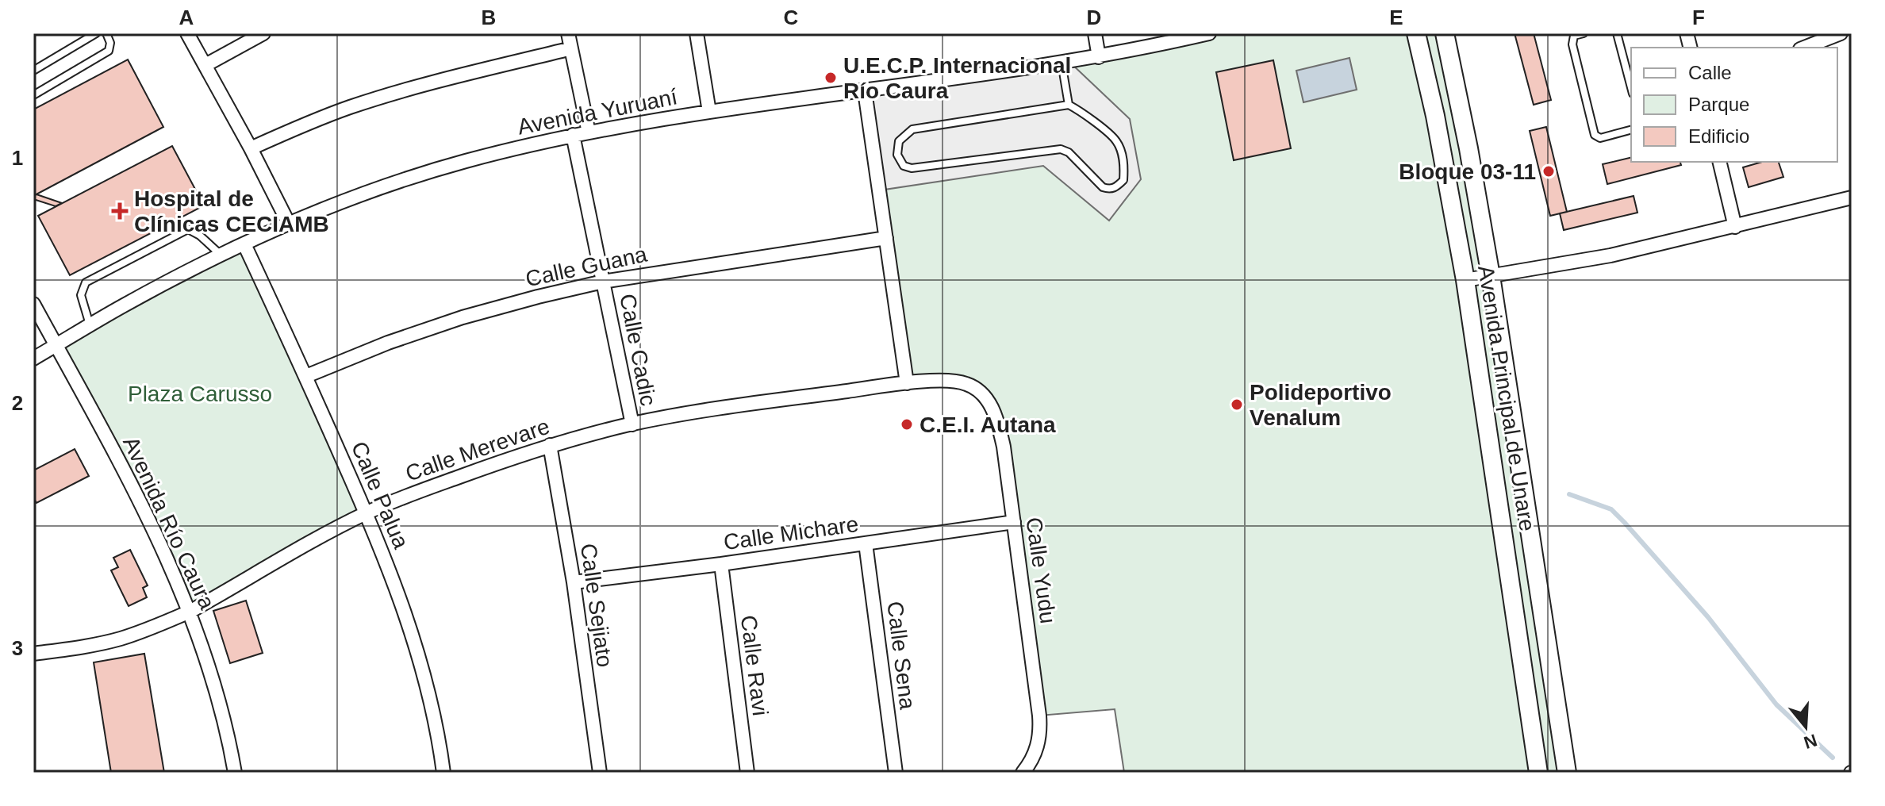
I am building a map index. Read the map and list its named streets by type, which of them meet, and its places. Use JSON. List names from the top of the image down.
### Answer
{
  "streets": {
    "street": [
      "Avenida Yuruaní",
      "Calle Guana",
      "Calle Cadic",
      "Avenida Principal de Unare",
      "Calle Merevare",
      "Calle Palua",
      "Avenida Río Caura",
      "Calle Michare",
      "Calle Yudu",
      "Calle Sejiato",
      "Calle Sena",
      "Calle Ravi"
    ]
  },
  "crossings": [
    ["Avenida Yuruaní", "Calle Cadic"],
    ["Avenida Yuruaní", "Calle Palua"],
    ["Avenida Yuruaní", "Avenida Río Caura"],
    ["Calle Guana", "Calle Cadic"],
    ["Calle Guana", "Calle Palua"],
    ["Calle Cadic", "Calle Merevare"],
    ["Calle Merevare", "Calle Palua"],
    ["Calle Merevare", "Avenida Río Caura"],
    ["Calle Merevare", "Calle Yudu"],
    ["Calle Merevare", "Calle Sejiato"],
    ["Calle Michare", "Calle Yudu"],
    ["Calle Michare", "Calle Sejiato"],
    ["Calle Michare", "Calle Sena"],
    ["Calle Michare", "Calle Ravi"]
  ],
  "parks": ["Plaza Carusso"],
  "places": {
    "other": [
      "U.E.C.P. Internacional Río Caura",
      "Bloque 03-11",
      "Polideportivo Venalum",
      "C.E.I. Autana"
    ],
    "health": ["Hospital de Clínicas CECIAMB"]
  },
  "legend": ["Calle", "Parque", "Edificio"],
  "north": "bottom",
  "grid": {
    "columns": [
      "A",
      "B",
      "C",
      "D",
      "E",
      "F"
    ],
    "rows": ["1", "2", "3"]
  }
}
